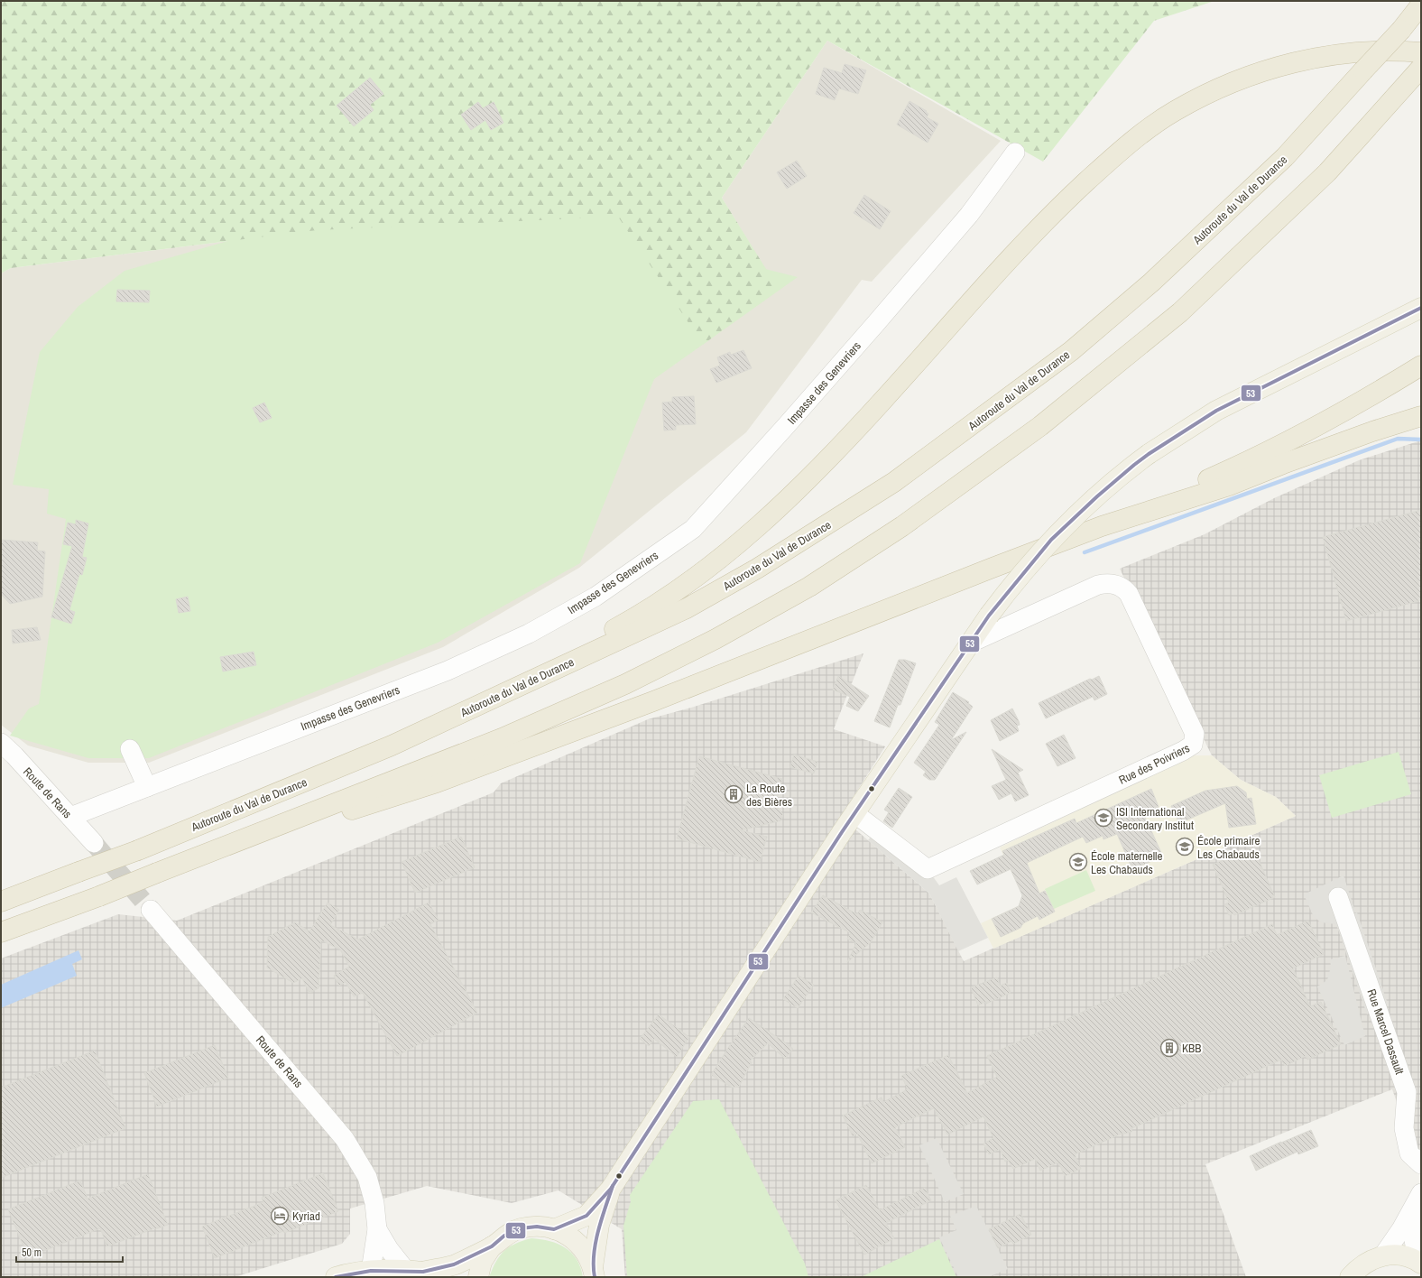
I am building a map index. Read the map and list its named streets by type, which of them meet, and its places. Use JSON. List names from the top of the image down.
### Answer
{
  "streets": {
    "highway": ["Autoroute du Val de Durance"],
    "street": [
      "Impasse des Genevriers",
      "Rue des Poivriers",
      "Route de Rans",
      "Rue Marcel Dassault"
    ]
  },
  "crossings": [
    ["Impasse des Genevriers", "Route de Rans"]
  ],
  "places": {
    "building": ["La Route des Bières", "KBB"],
    "school or university": ["ISI International Secondary Institut", "École primaire Les Chabauds", "École maternelle Les Chabauds"],
    "hotel": ["Kyriad"]
  },
  "lines": ["transit line 53"],
  "scale_bar": "50 m"
}
